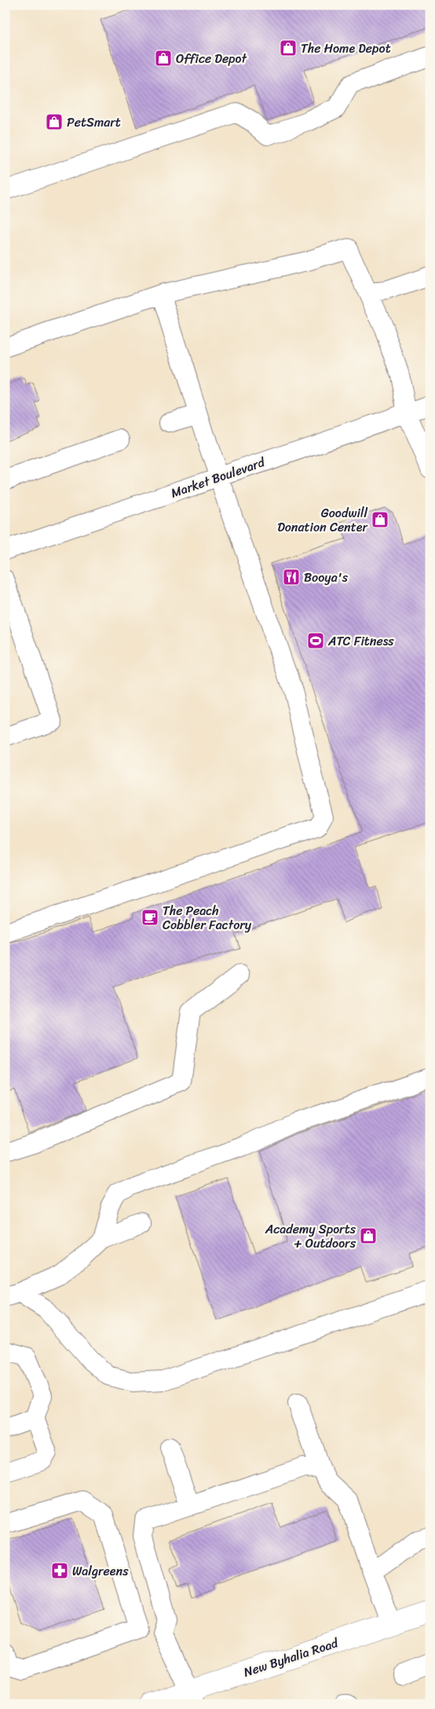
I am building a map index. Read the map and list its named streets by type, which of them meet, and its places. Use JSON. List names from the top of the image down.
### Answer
{
  "streets": {
    "main road": ["New Byhalia Road"],
    "street": ["Market Boulevard"]
  },
  "places": {
    "shop": [
      "The Home Depot",
      "Office Depot",
      "PetSmart",
      "Goodwill Donation Center",
      "Academy Sports + Outdoors"
    ],
    "restaurant": ["Booya's"],
    "sports": ["ATC Fitness"],
    "cafe": ["The Peach Cobbler Factory"],
    "pharmacy": ["Walgreens"]
  }
}
